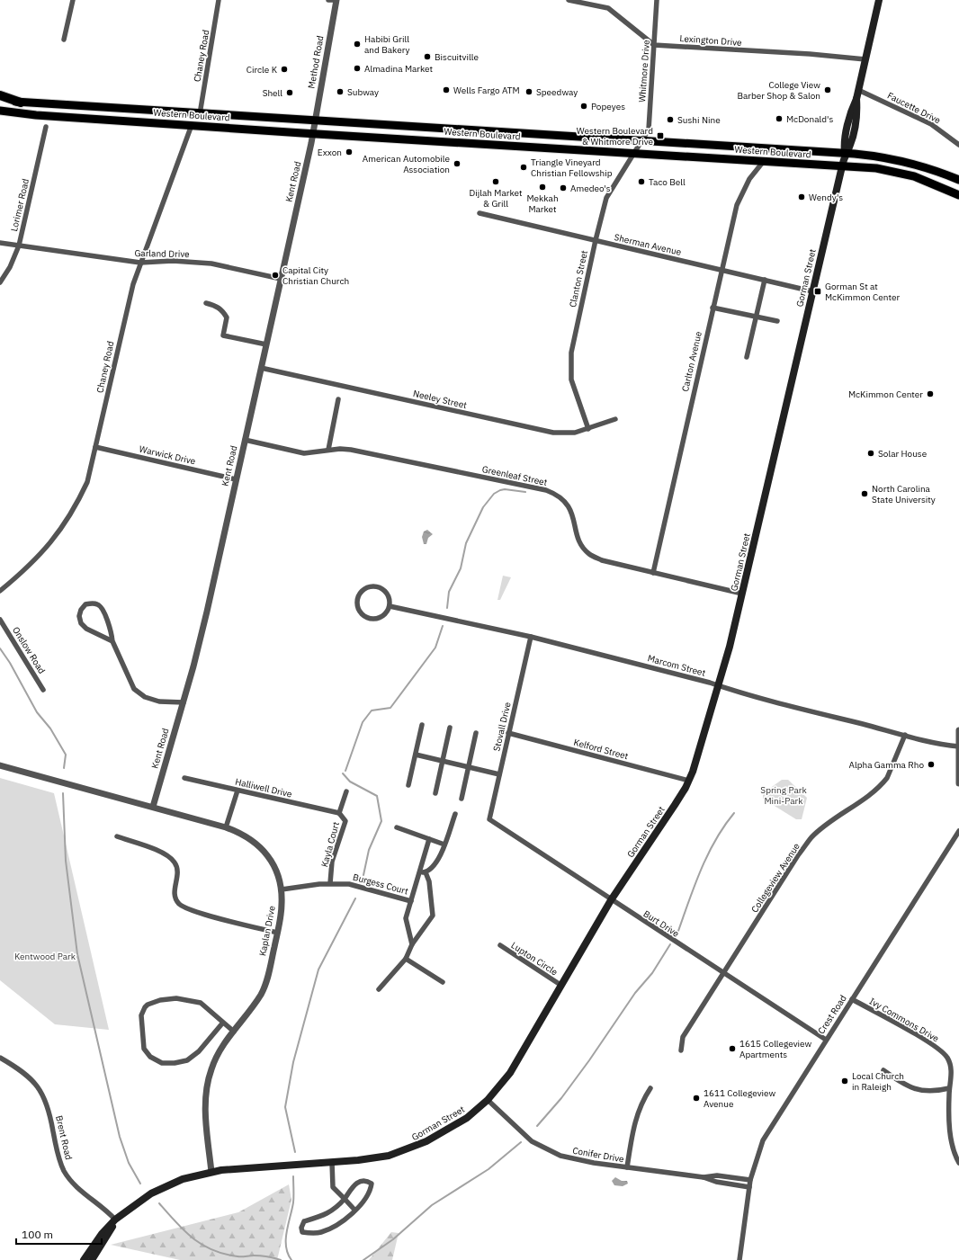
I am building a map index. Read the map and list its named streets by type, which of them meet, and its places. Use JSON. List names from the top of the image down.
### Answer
{
  "streets": {
    "main road": ["Western Boulevard", "Gorman Street"],
    "street": [
      "Lexington Drive",
      "Chaney Road",
      "Method Road",
      "Whitmore Drive",
      "Faucette Drive",
      "Kent Road",
      "Lorimer Road",
      "Sherman Avenue",
      "Garland Drive",
      "Clanton Street",
      "Carlton Avenue",
      "Neeley Street",
      "Warwick Drive",
      "Greenleaf Street",
      "Onslow Road",
      "Marcom Street",
      "Stovall Drive",
      "Kelford Street",
      "Halliwell Drive",
      "Kayla Court",
      "Collegeview Avenue",
      "Burgess Court",
      "Burt Drive",
      "Kaplan Drive",
      "Lupton Circle",
      "Crest Road",
      "Ivy Commons Drive",
      "Brent Road",
      "Conifer Drive"
    ]
  },
  "crossings": [
    ["Lexington Drive", "Whitmore Drive"],
    ["Lexington Drive", "Gorman Street"],
    ["Chaney Road", "Western Boulevard"],
    ["Chaney Road", "Garland Drive"],
    ["Chaney Road", "Warwick Drive"],
    ["Method Road", "Western Boulevard"],
    ["Method Road", "Kent Road"],
    ["Whitmore Drive", "Western Boulevard"],
    ["Whitmore Drive", "Clanton Street"],
    ["Faucette Drive", "Gorman Street"],
    ["Western Boulevard", "Kent Road"],
    ["Western Boulevard", "Gorman Street"],
    ["Western Boulevard", "Clanton Street"],
    ["Western Boulevard", "Carlton Avenue"],
    ["Kent Road", "Garland Drive"],
    ["Kent Road", "Neeley Street"],
    ["Kent Road", "Warwick Drive"],
    ["Kent Road", "Greenleaf Street"],
    ["Kent Road", "Kaplan Drive"],
    ["Lorimer Road", "Garland Drive"],
    ["Sherman Avenue", "Gorman Street"],
    ["Sherman Avenue", "Clanton Street"],
    ["Sherman Avenue", "Carlton Avenue"],
    ["Gorman Street", "Greenleaf Street"],
    ["Gorman Street", "Marcom Street"],
    ["Gorman Street", "Kelford Street"],
    ["Gorman Street", "Burt Drive"],
    ["Gorman Street", "Kaplan Drive"],
    ["Gorman Street", "Lupton Circle"],
    ["Gorman Street", "Brent Road"],
    ["Gorman Street", "Conifer Drive"],
    ["Clanton Street", "Neeley Street"],
    ["Carlton Avenue", "Greenleaf Street"],
    ["Marcom Street", "Stovall Drive"],
    ["Marcom Street", "Collegeview Avenue"],
    ["Stovall Drive", "Kelford Street"],
    ["Stovall Drive", "Burt Drive"],
    ["Halliwell Drive", "Kayla Court"],
    ["Kayla Court", "Burgess Court"],
    ["Collegeview Avenue", "Burt Drive"],
    ["Burgess Court", "Kaplan Drive"],
    ["Burt Drive", "Crest Road"],
    ["Crest Road", "Ivy Commons Drive"],
    ["Crest Road", "Conifer Drive"]
  ],
  "parks": ["Spring Park Mini-Park", "Kentwood Park"],
  "places": {
    "other": [
      "Habibi Grill and Bakery",
      "Biscuitville",
      "Almadina Market",
      "Circle K",
      "Wells Fargo ATM",
      "College View Barber Shop & Salon",
      "Subway",
      "Speedway",
      "Shell",
      "Popeyes",
      "McDonald's",
      "Sushi Nine",
      "Exxon",
      "American Automobile Association",
      "Triangle Vineyard Christian Fellowship",
      "Dijlah Market & Grill",
      "Taco Bell",
      "Mekkah Market",
      "Amedeo's",
      "Wendy's",
      "Capital City Christian Church",
      "McKimmon Center",
      "Solar House",
      "North Carolina State University",
      "Alpha Gamma Rho",
      "1615 Collegeview Apartments",
      "Local Church in Raleigh",
      "1611 Collegeview Avenue"
    ],
    "transit": ["Western Boulevard & Whitmore Drive", "Gorman St at McKimmon Center"]
  },
  "scale_bar": "100 m"
}
